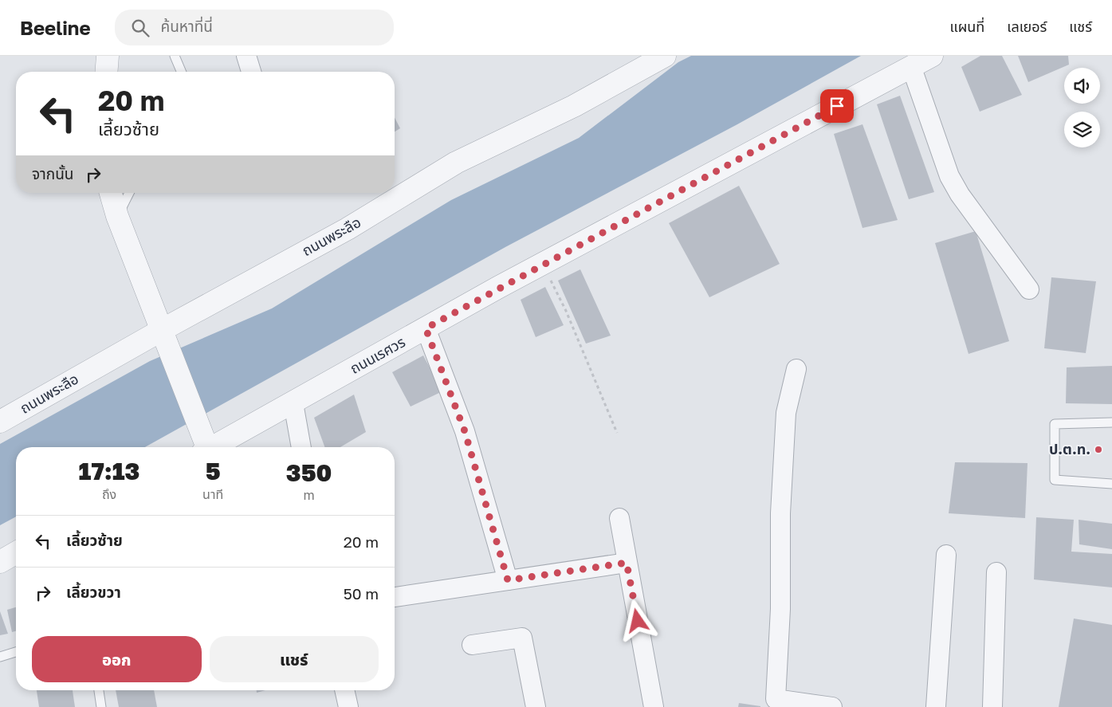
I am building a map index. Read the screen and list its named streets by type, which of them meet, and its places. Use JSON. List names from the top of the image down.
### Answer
{
  "streets": {
    "street": ["ถนนพระลือ", "ถนนเรศวร"]
  },
  "places": ["ป.ต.ท."],
  "page": {
    "header": "Beeline",
    "search": "ค้นหาที่นี่",
    "nav": ["แผนที่", "เลเยอร์", "แชร์"],
    "turn": ["20 m", "เลี้ยวซ้าย"],
    "then": "จากนั้น",
    "eta": [
      "17:13",
      "ถึง",
      "5",
      "นาที",
      "350",
      "m"
    ],
    "list": [
      {
        "name": "เลี้ยวซ้าย",
        "value": "20 m"
      },
      {
        "name": "เลี้ยวขวา",
        "value": "50 m"
      }
    ],
    "buttons": ["ออก", "แชร์"]
  }
}
